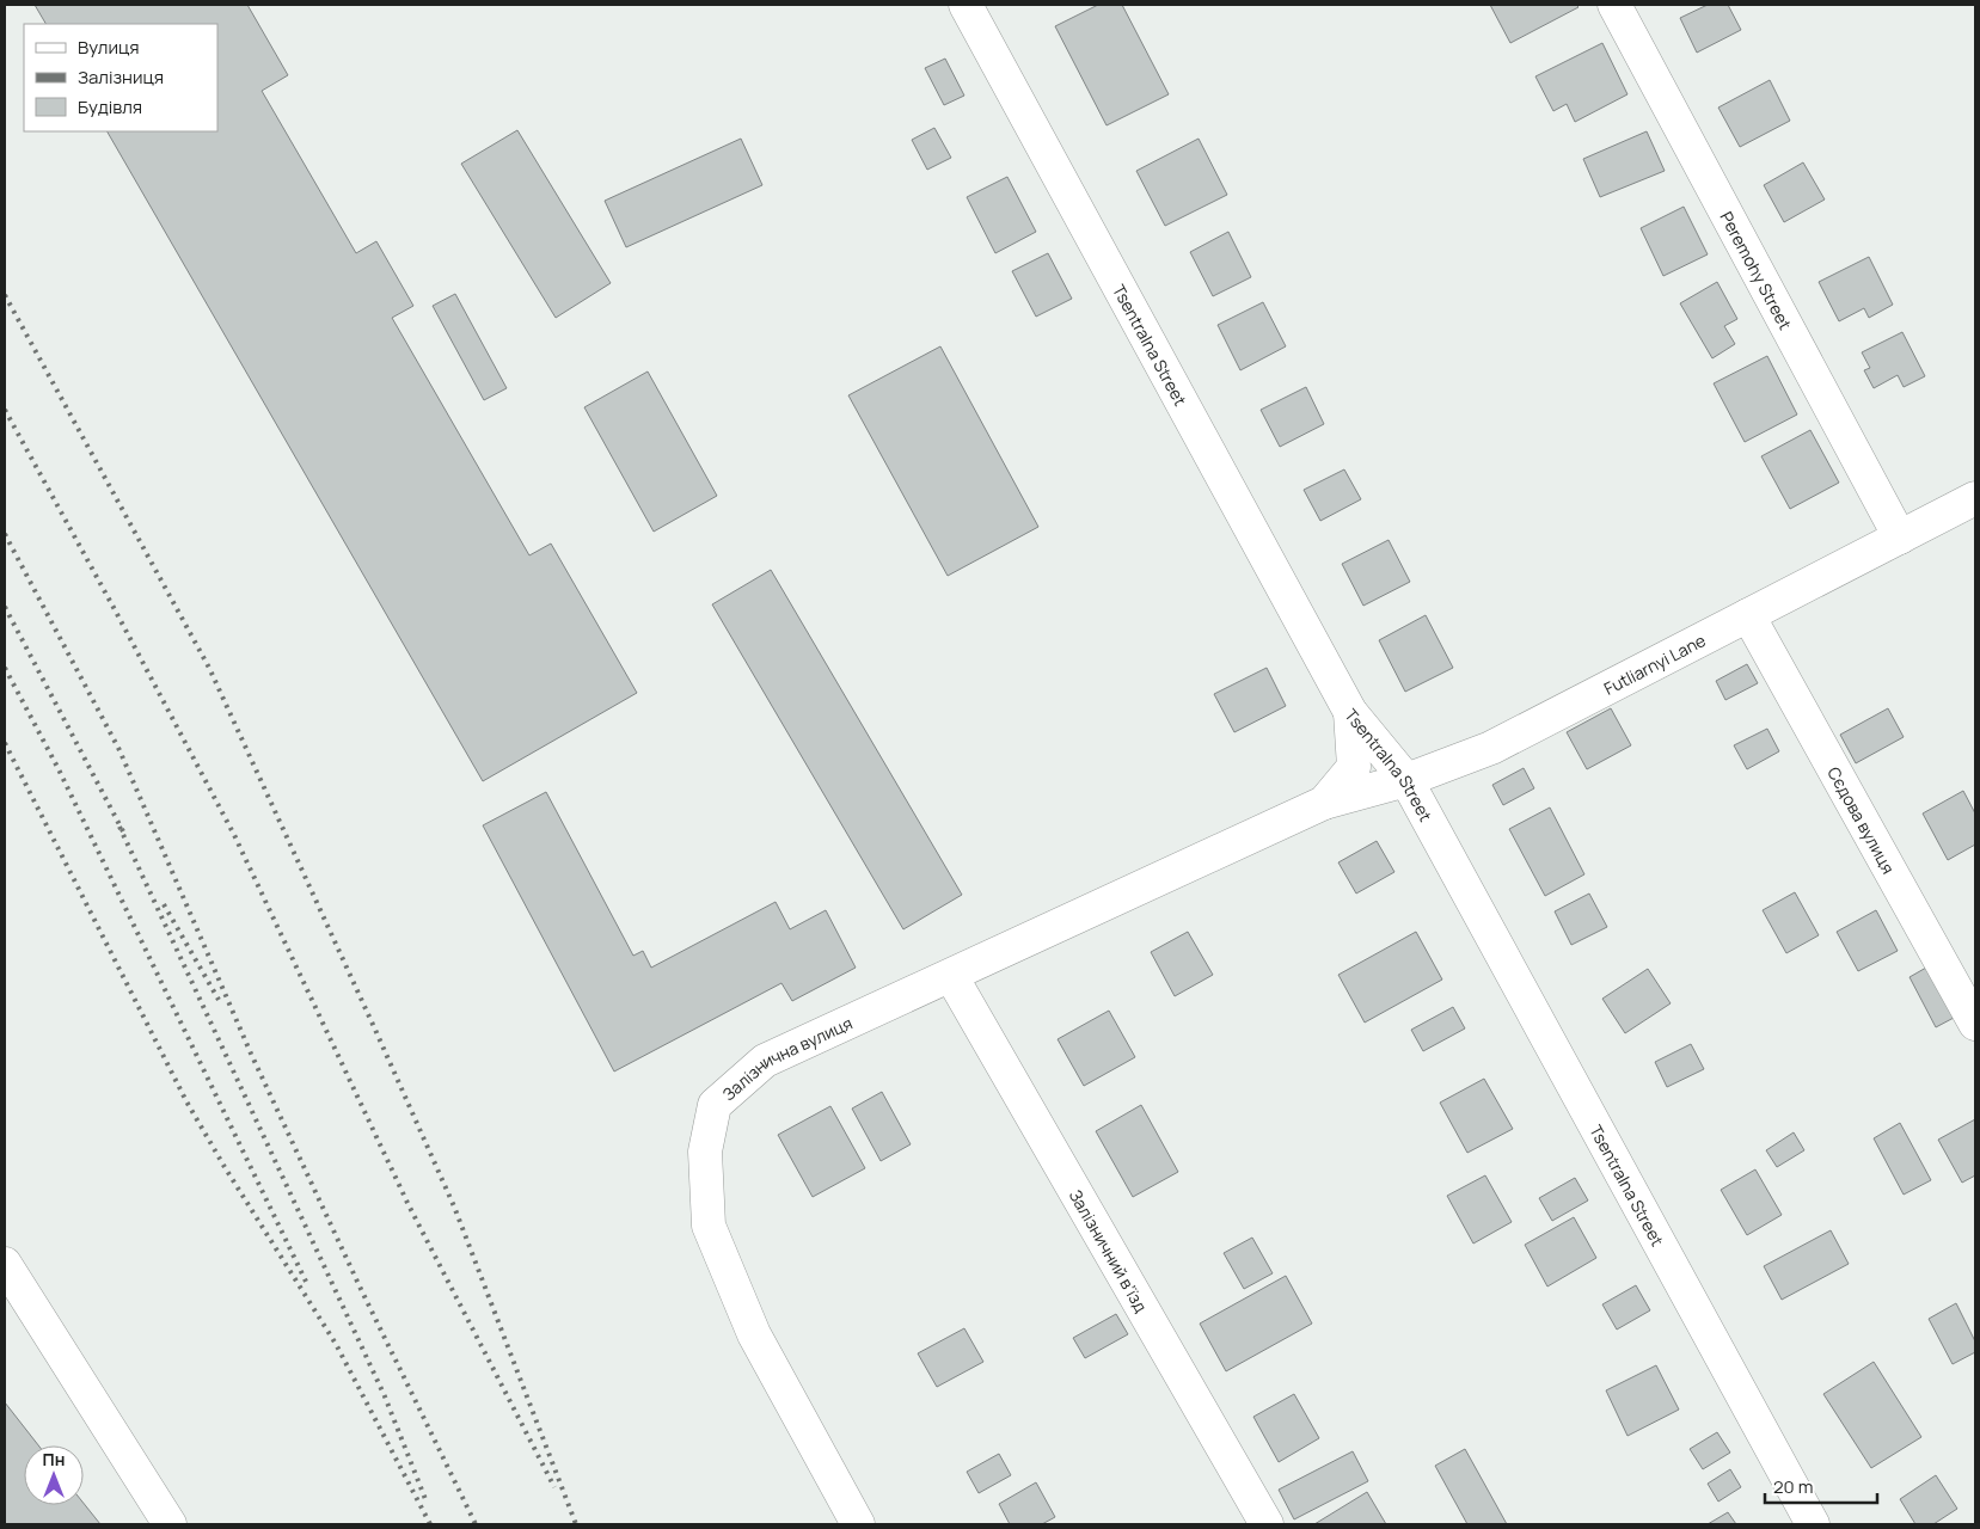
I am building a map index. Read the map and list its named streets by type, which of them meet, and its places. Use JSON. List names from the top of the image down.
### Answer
{
  "streets": {
    "street": [
      "Peremohy Street",
      "Tsentralna Street",
      "Futliarnyi Lane",
      "Сєдова вулиця",
      "Залізнична вулиця",
      "Залізничний в’їзд"
    ]
  },
  "crossings": [
    ["Peremohy Street", "Futliarnyi Lane"],
    ["Tsentralna Street", "Futliarnyi Lane"],
    ["Futliarnyi Lane", "Сєдова вулиця"],
    ["Futliarnyi Lane", "Залізнична вулиця"],
    ["Залізнична вулиця", "Залізничний в’їзд"]
  ],
  "legend": ["Вулиця", "Залізниця", "Будівля"],
  "scale_bar": "20 m",
  "north": "top"
}
